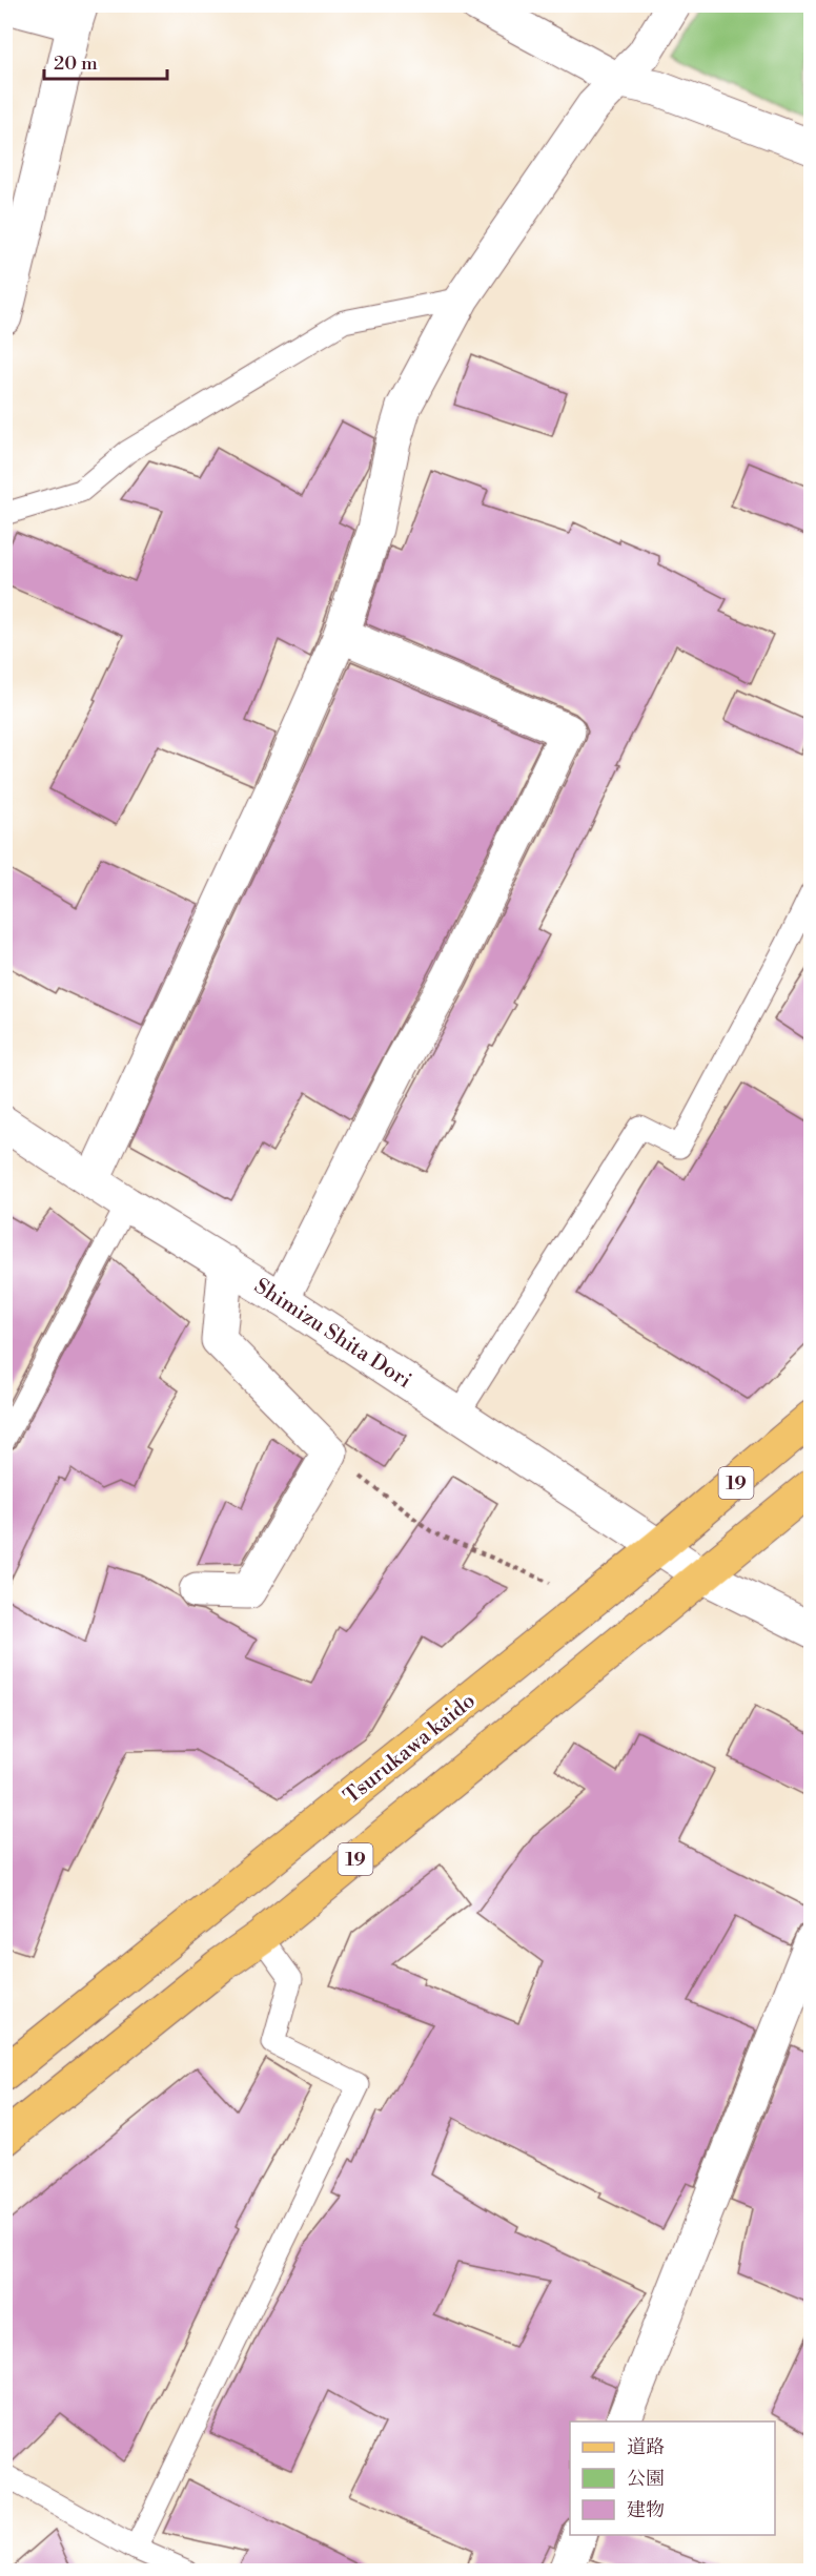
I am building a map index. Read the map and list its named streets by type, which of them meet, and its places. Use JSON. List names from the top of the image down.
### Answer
{
  "streets": {
    "main road": ["19", "Tsurukawa kaido"],
    "street": ["Shimizu Shita Dori"]
  },
  "crossings": [
    ["Shimizu Shita Dori", "19"],
    ["Shimizu Shita Dori", "Tsurukawa kaido"]
  ],
  "legend": ["道路", "公園", "建物"],
  "scale_bar": "20 m"
}
